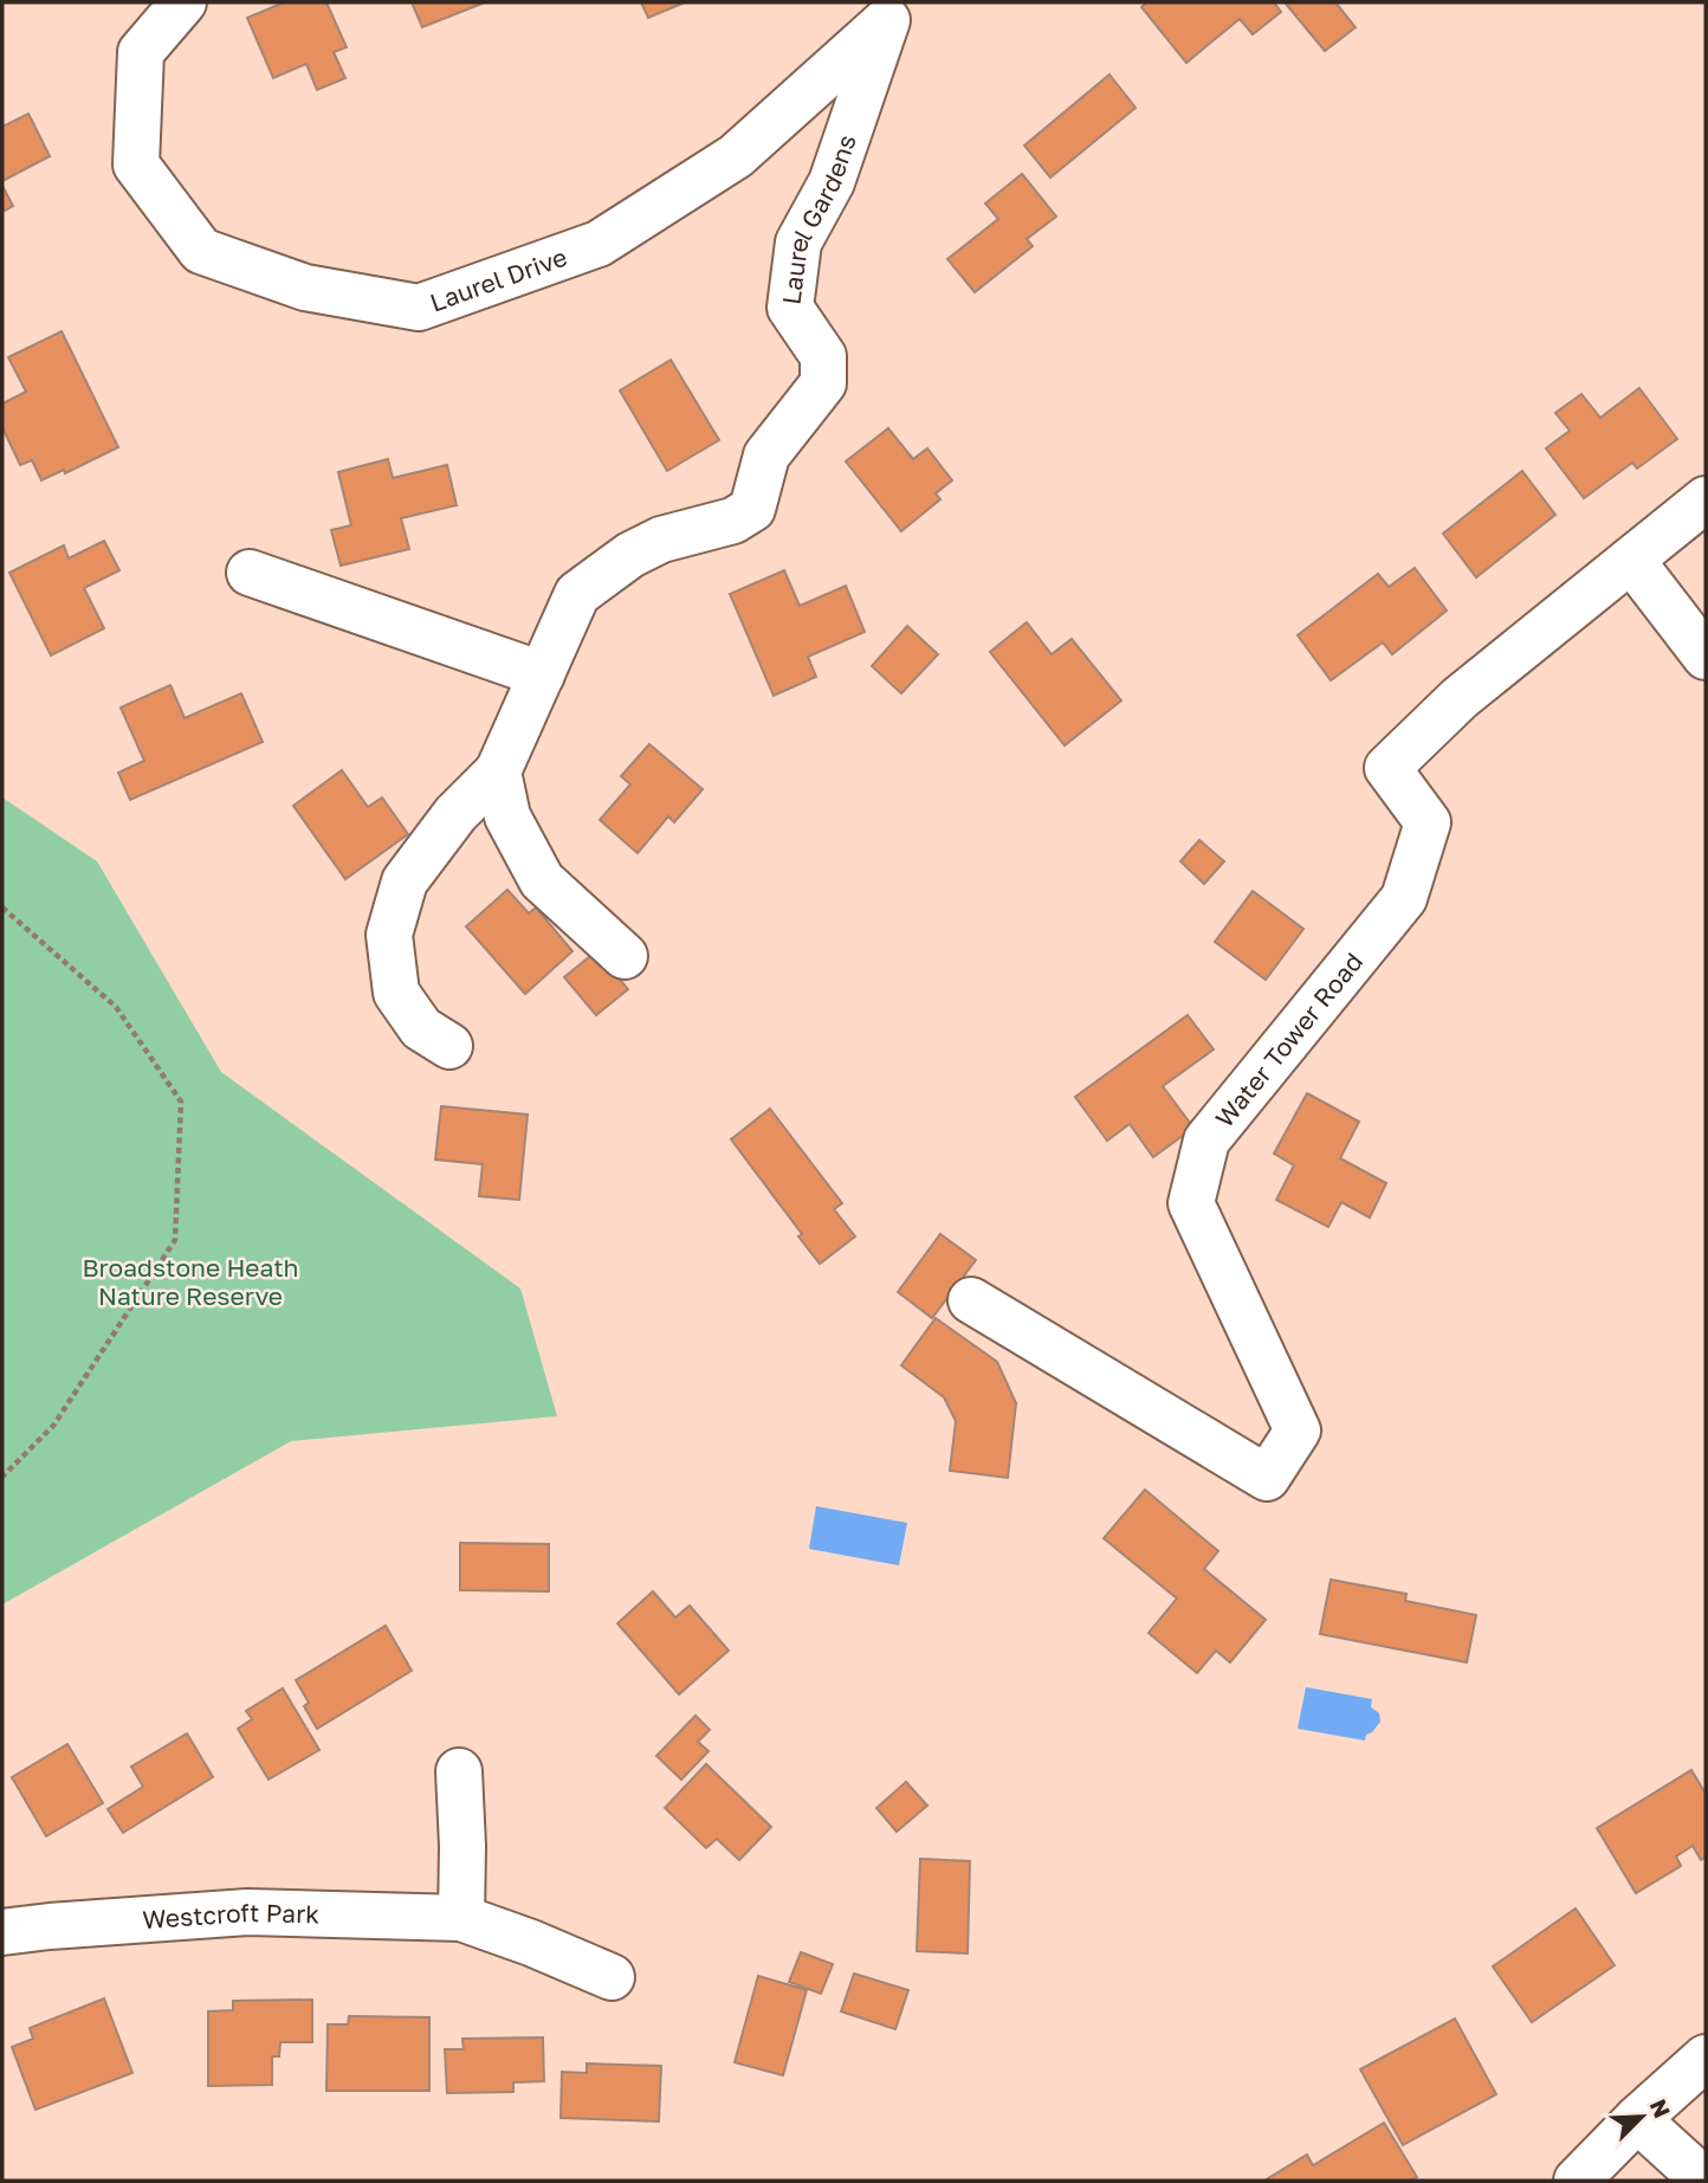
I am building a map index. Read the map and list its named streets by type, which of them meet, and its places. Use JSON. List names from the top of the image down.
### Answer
{
  "streets": {
    "street": [
      "Laurel Gardens",
      "Laurel Drive",
      "Water Tower Road",
      "Westcroft Park"
    ]
  },
  "crossings": [
    ["Laurel Gardens", "Laurel Drive"]
  ],
  "parks": ["Broadstone Heath Nature Reserve"],
  "north": "top right"
}
